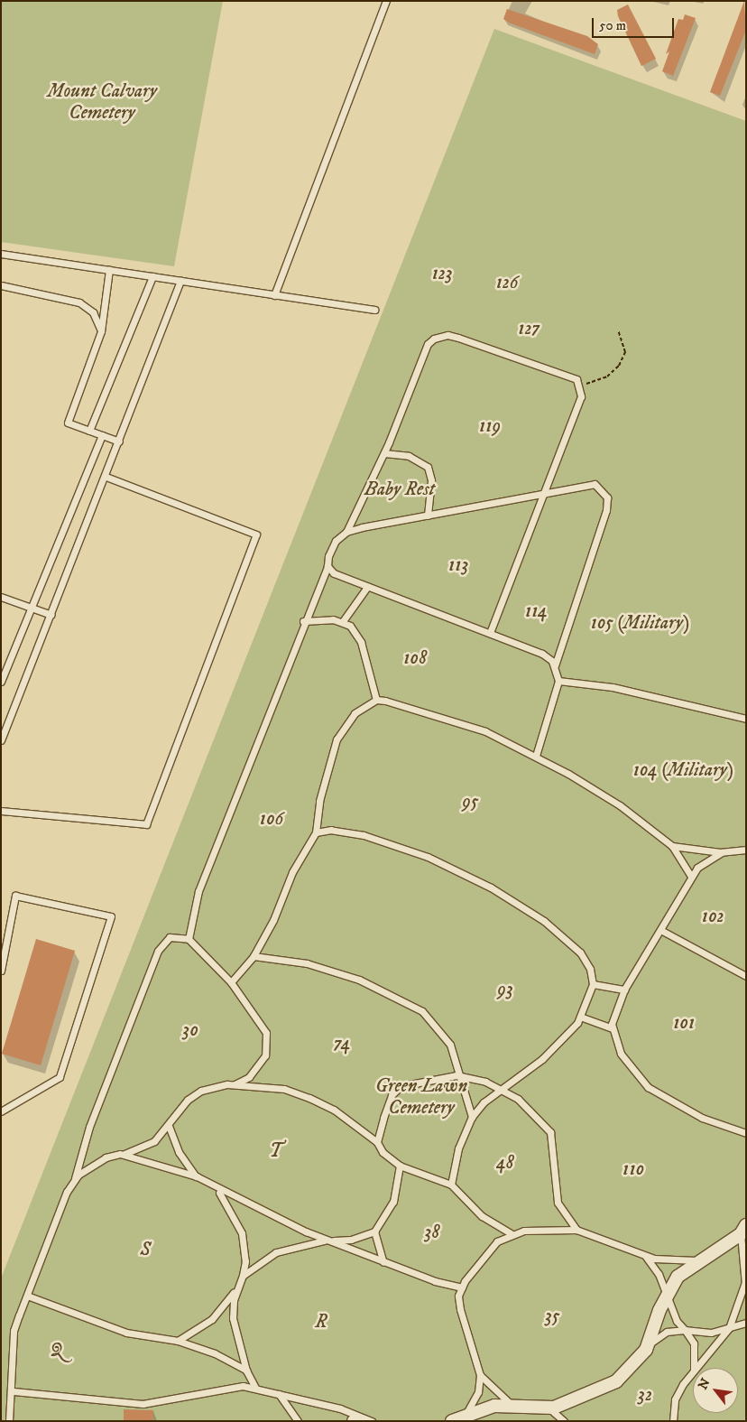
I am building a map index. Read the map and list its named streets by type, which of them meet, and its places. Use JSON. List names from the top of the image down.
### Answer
{
  "parks": [
    "Mount Calvary Cemetery",
    "123",
    "126",
    "127",
    "119",
    "Baby Rest",
    "113",
    "114",
    "105 (Military)",
    "108",
    "104 (Military)",
    "95",
    "106",
    "102",
    "93",
    "101",
    "30",
    "74",
    "Green Lawn Cemetery",
    "T",
    "48",
    "110",
    "38",
    "S",
    "35",
    "R",
    "Q",
    "32"
  ],
  "scale_bar": "50 m",
  "north": "top left"
}
